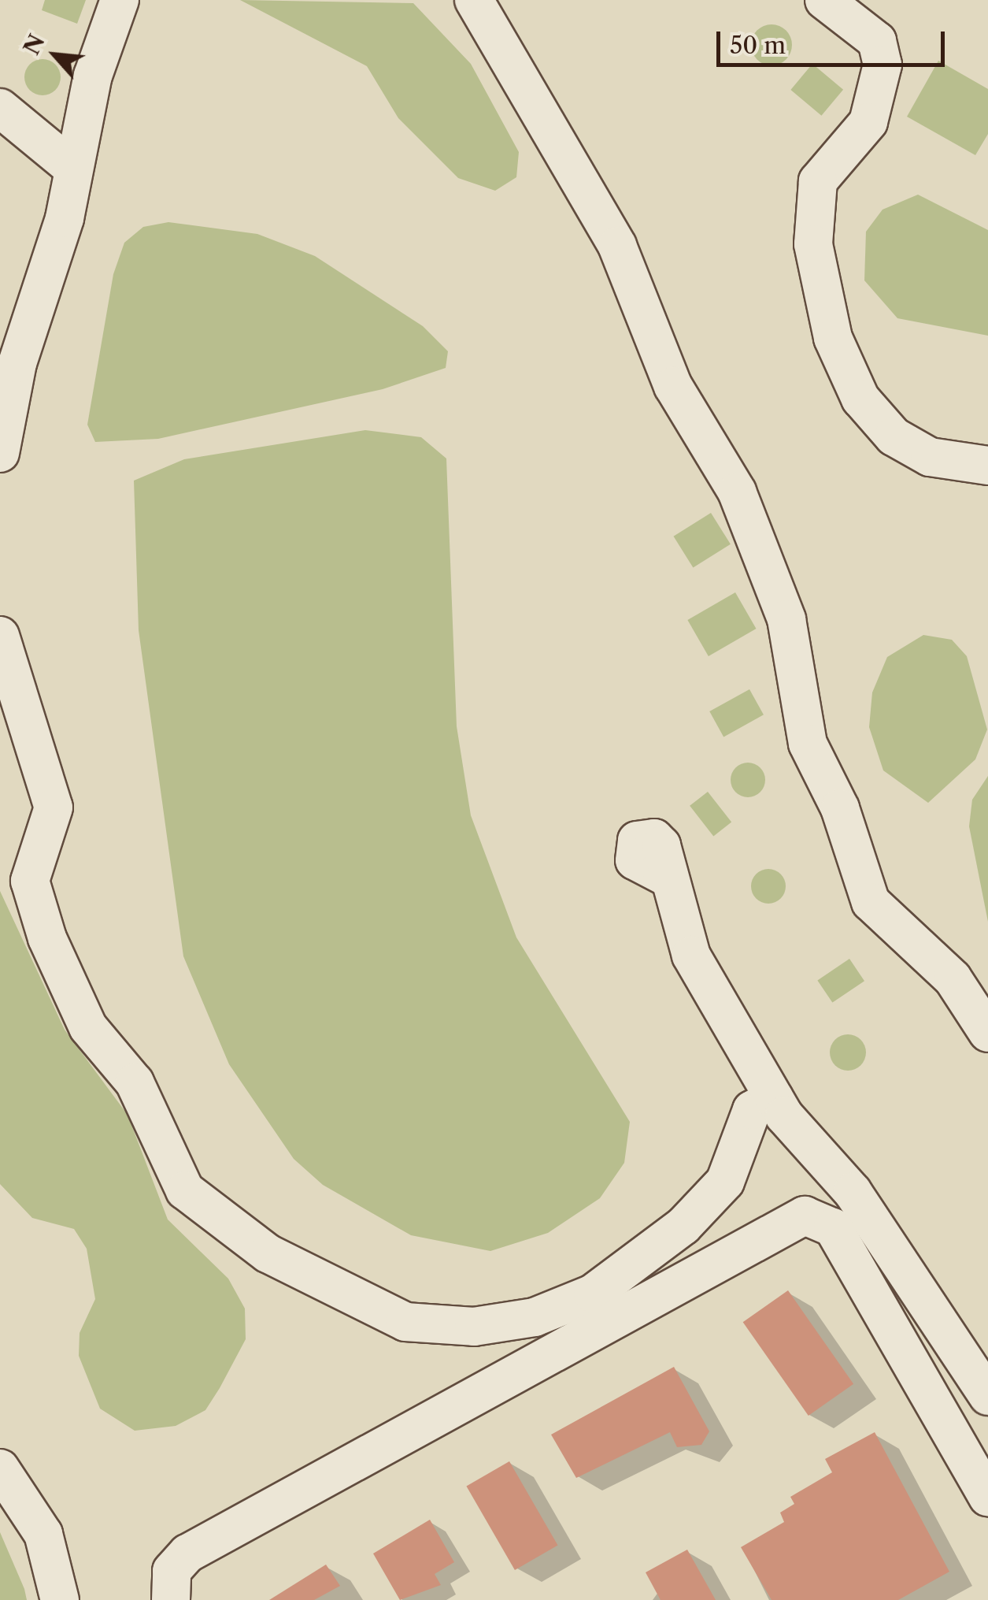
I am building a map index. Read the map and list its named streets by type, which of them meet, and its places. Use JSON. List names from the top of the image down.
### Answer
{
  "scale_bar": "50 m",
  "north": "top left"
}
